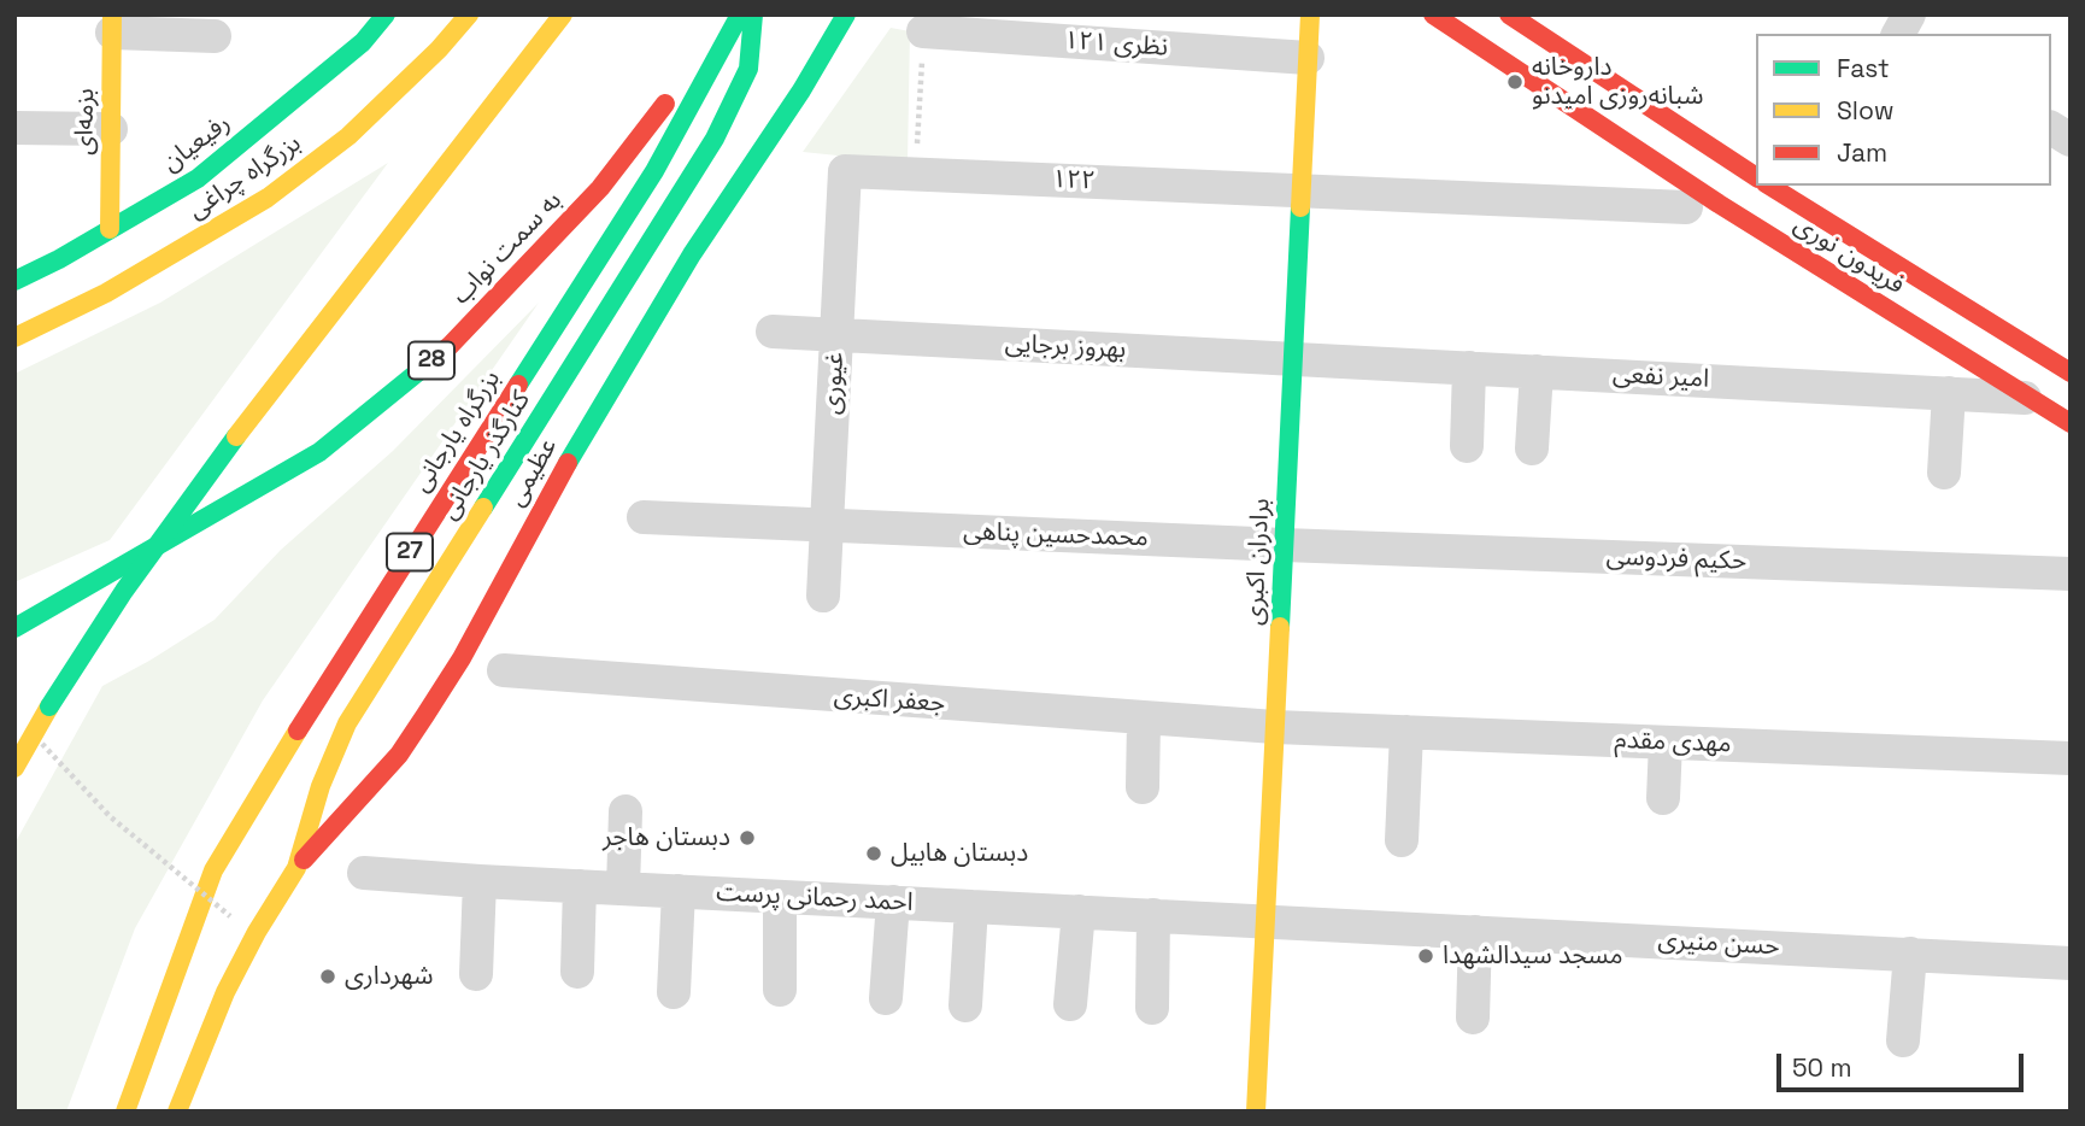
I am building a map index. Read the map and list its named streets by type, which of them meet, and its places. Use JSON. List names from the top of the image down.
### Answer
{
  "streets": {
    "main road": [
      "بزمه‌ای",
      "رفیعیان",
      "بزرگراه چراغی",
      "به سمت نواب",
      "فریدون نوری",
      "28",
      "بزرگراه یارجانی",
      "کنارگذر یارجانی",
      "عظیمی",
      "27",
      "برادران اکبری"
    ],
    "street": [
      "نظری ۱۲۱",
      "۱۲۲",
      "بهروز برجایی",
      "امیر نفعی",
      "غیوری",
      "محمدحسین پناهی",
      "حکیم فردوسی",
      "جعفر اکبری",
      "مهدی مقدم",
      "احمد رحمانی پرست",
      "حسن منیری"
    ]
  },
  "crossings": [
    ["نظری ۱۲۱", "برادران اکبری"],
    ["بزمه‌ای", "رفیعیان"],
    ["۱۲۲", "غیوری"],
    ["۱۲۲", "برادران اکبری"],
    ["فریدون نوری", "امیر نفعی"],
    ["بهروز برجایی", "امیر نفعی"],
    ["بهروز برجایی", "غیوری"],
    ["بهروز برجایی", "برادران اکبری"],
    ["امیر نفعی", "برادران اکبری"],
    ["غیوری", "محمدحسین پناهی"],
    ["کنارگذر یارجانی", "عظیمی"],
    ["محمدحسین پناهی", "حکیم فردوسی"],
    ["محمدحسین پناهی", "برادران اکبری"],
    ["حکیم فردوسی", "برادران اکبری"],
    ["برادران اکبری", "جعفر اکبری"],
    ["برادران اکبری", "مهدی مقدم"],
    ["برادران اکبری", "احمد رحمانی پرست"],
    ["برادران اکبری", "حسن منیری"],
    ["جعفر اکبری", "مهدی مقدم"],
    ["احمد رحمانی پرست", "حسن منیری"]
  ],
  "places": [
    "داروخانه شبانه‌روزی امیدنو",
    "دبستان هاجر",
    "دبستان هابیل",
    "مسجد سیدالشهدا",
    "شهرداری"
  ],
  "legend": ["Fast", "Slow", "Jam"],
  "scale_bar": "50 m"
}
